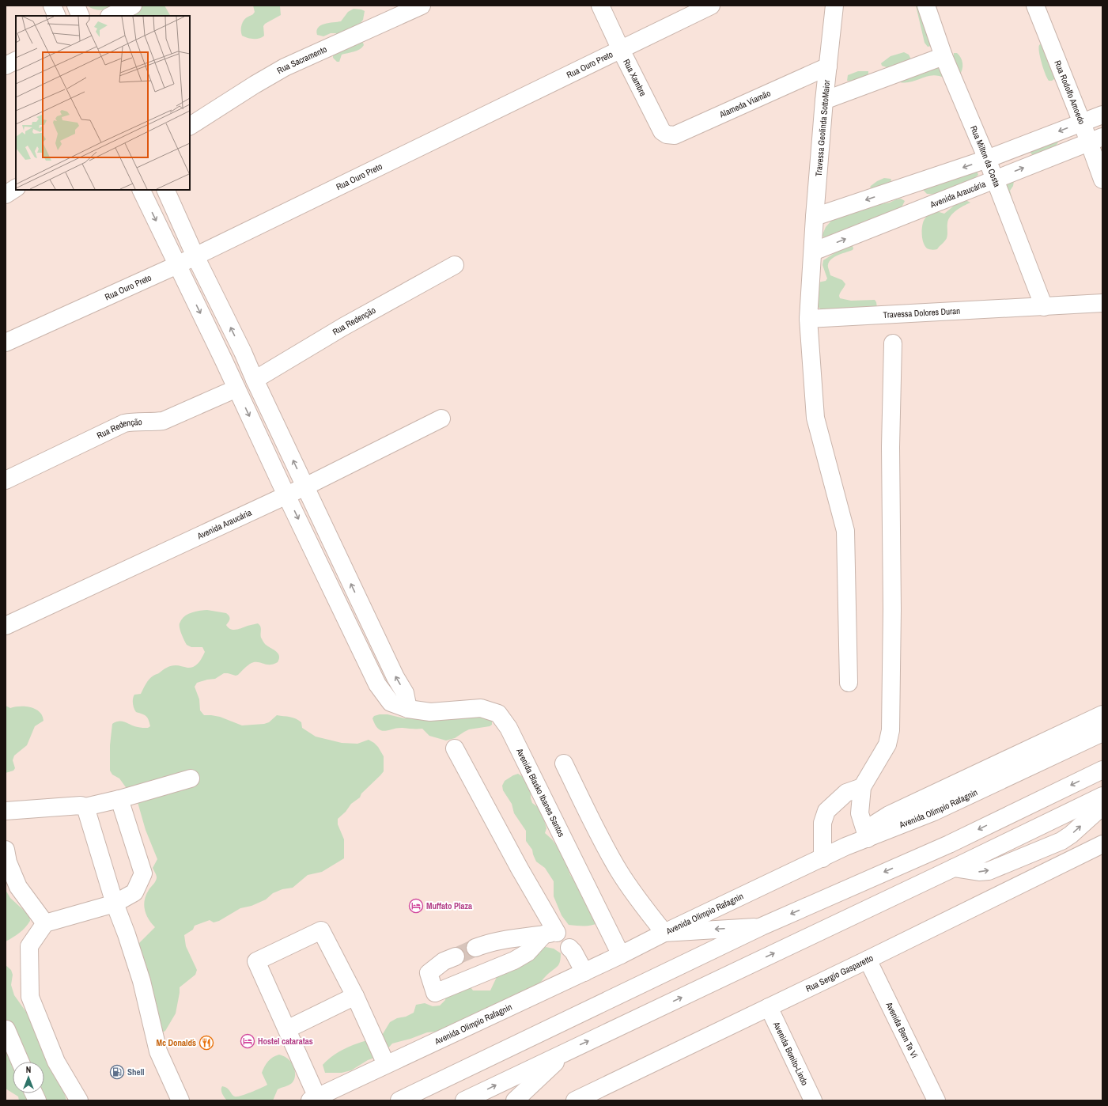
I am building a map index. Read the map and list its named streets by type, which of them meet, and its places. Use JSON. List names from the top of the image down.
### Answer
{
  "streets": {
    "main road": [
      "Rua Sacramento",
      "Rua Ouro Preto",
      "Rua Xambre",
      "Rua Rodolfo Amoedo",
      "Alameda Viamão",
      "Travessa Geolinda SottoMaior",
      "Rua Milton da Costa",
      "Avenida Araucária",
      "Travessa Dolores Duran",
      "Rua Redenção",
      "Avenida Blasko Ibanes Santos",
      "Avenida Olímpio Rafagnin",
      "Rua Sergio Gasparetto",
      "Avenida Bem Te Vi",
      "Avenida Bonito-Lindo"
    ]
  },
  "crossings": [
    ["Rua Ouro Preto", "Rua Xambre"],
    ["Rua Ouro Preto", "Avenida Blasko Ibanes Santos"],
    ["Rua Xambre", "Alameda Viamão"],
    ["Rua Rodolfo Amoedo", "Avenida Araucária"],
    ["Alameda Viamão", "Travessa Geolinda SottoMaior"],
    ["Travessa Geolinda SottoMaior", "Avenida Araucária"],
    ["Rua Milton da Costa", "Avenida Araucária"],
    ["Rua Milton da Costa", "Travessa Dolores Duran"],
    ["Avenida Araucária", "Avenida Blasko Ibanes Santos"],
    ["Rua Redenção", "Avenida Blasko Ibanes Santos"],
    ["Avenida Blasko Ibanes Santos", "Avenida Olímpio Rafagnin"],
    ["Rua Sergio Gasparetto", "Avenida Bem Te Vi"],
    ["Rua Sergio Gasparetto", "Avenida Bonito-Lindo"]
  ],
  "places": {
    "hotel": ["Muffato Plaza", "Hostel cataratas"],
    "restaurant": ["Mc Donald´s"],
    "fuel station": ["Shell"]
  },
  "north": "top"
}
